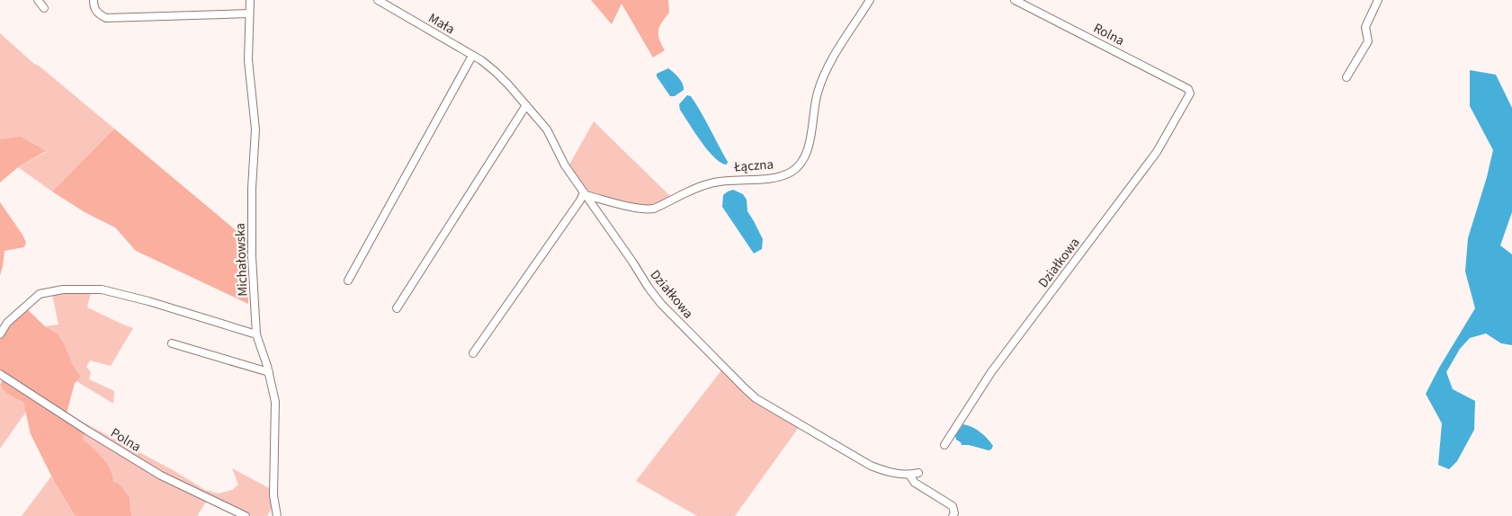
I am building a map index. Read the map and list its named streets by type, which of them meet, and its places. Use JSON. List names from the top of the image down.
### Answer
{
  "streets": {
    "street": [
      "Mała",
      "Rolna",
      "Łączna",
      "Michałowska",
      "Działkowa",
      "Polna"
    ]
  },
  "crossings": [
    ["Mała", "Działkowa"],
    ["Rolna", "Działkowa"],
    ["Łączna", "Działkowa"]
  ]
}
